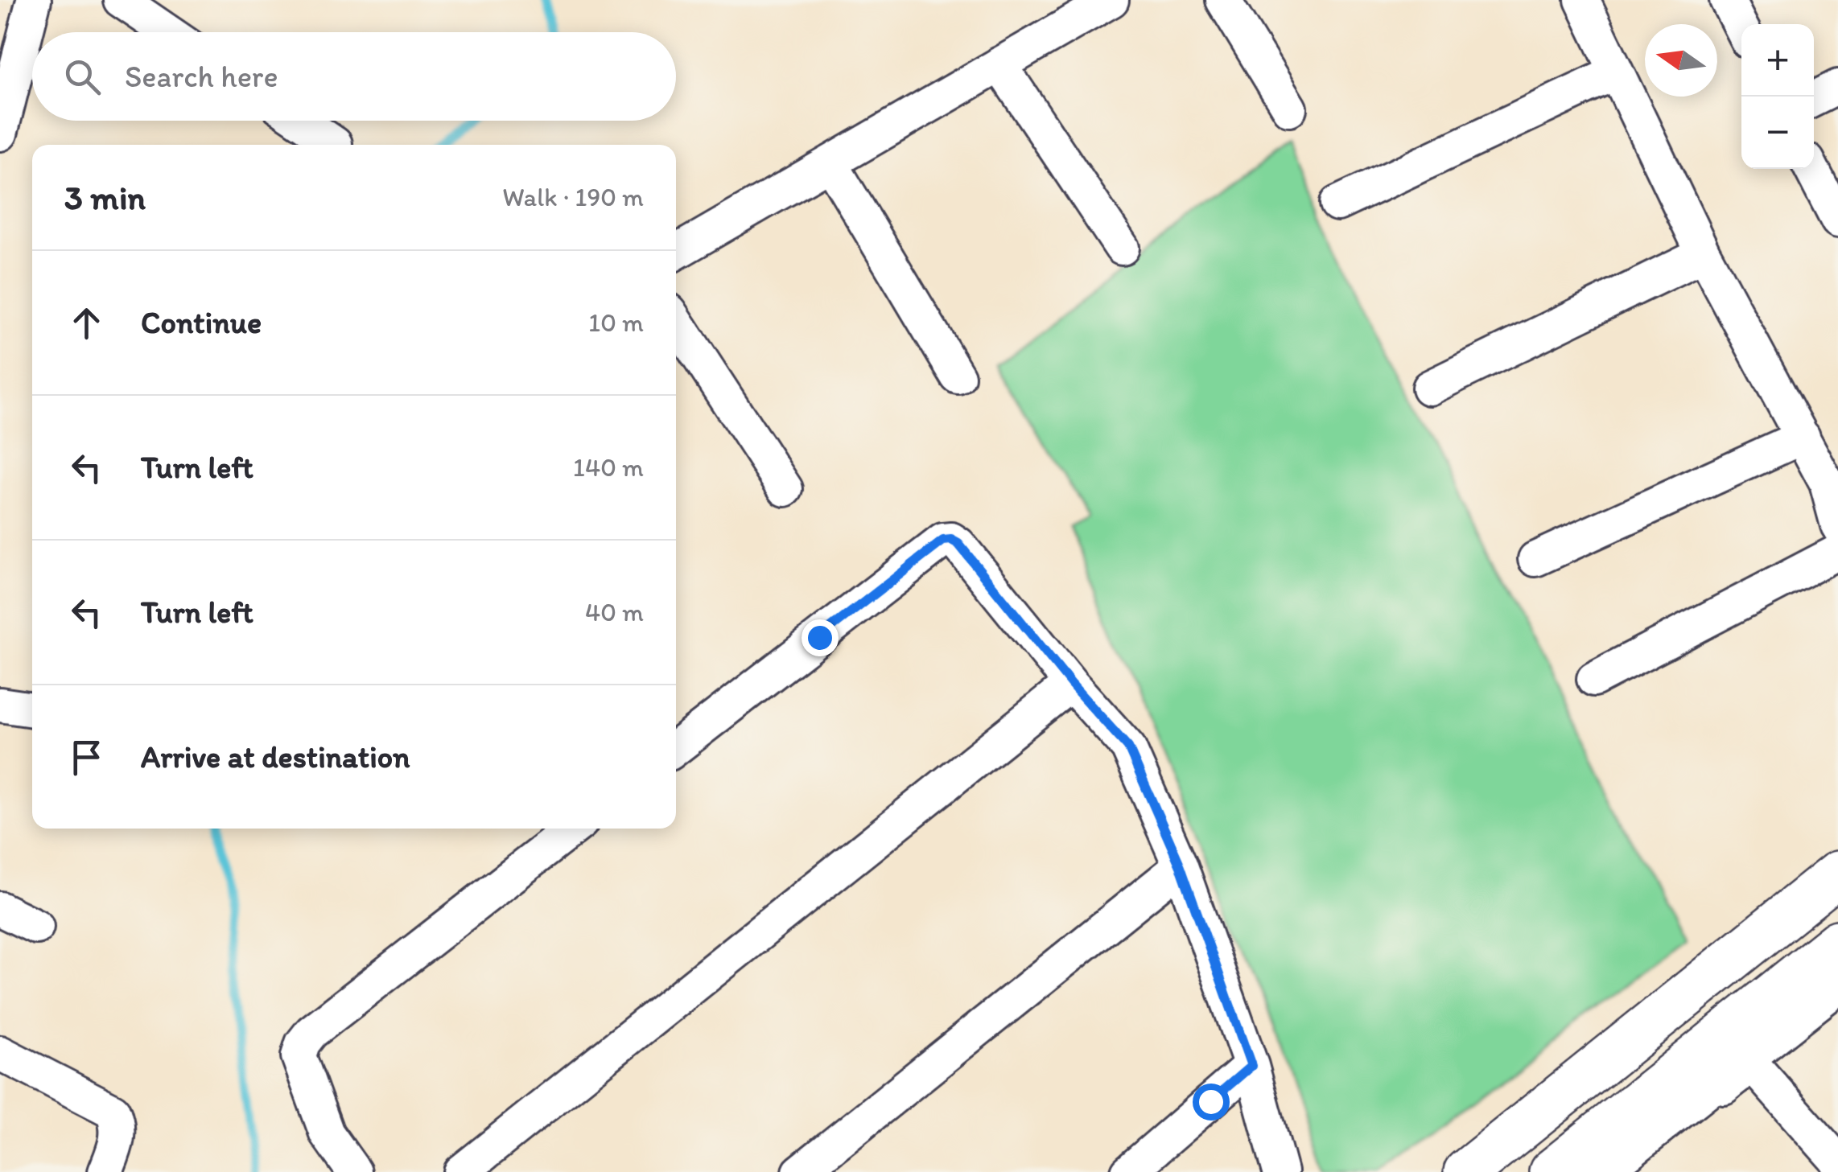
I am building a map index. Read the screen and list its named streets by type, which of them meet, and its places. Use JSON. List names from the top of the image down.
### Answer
{
  "north": "left",
  "page": {
    "map_buttons": ["+", "−"],
    "search": "Search here",
    "heading": ["3 min", "Walk · 190 m"],
    "list": [
      ["Continue", "10 m"],
      ["Turn left", "140 m"],
      ["Turn left", "40 m"],
      "Arrive at destination"
    ]
  }
}
